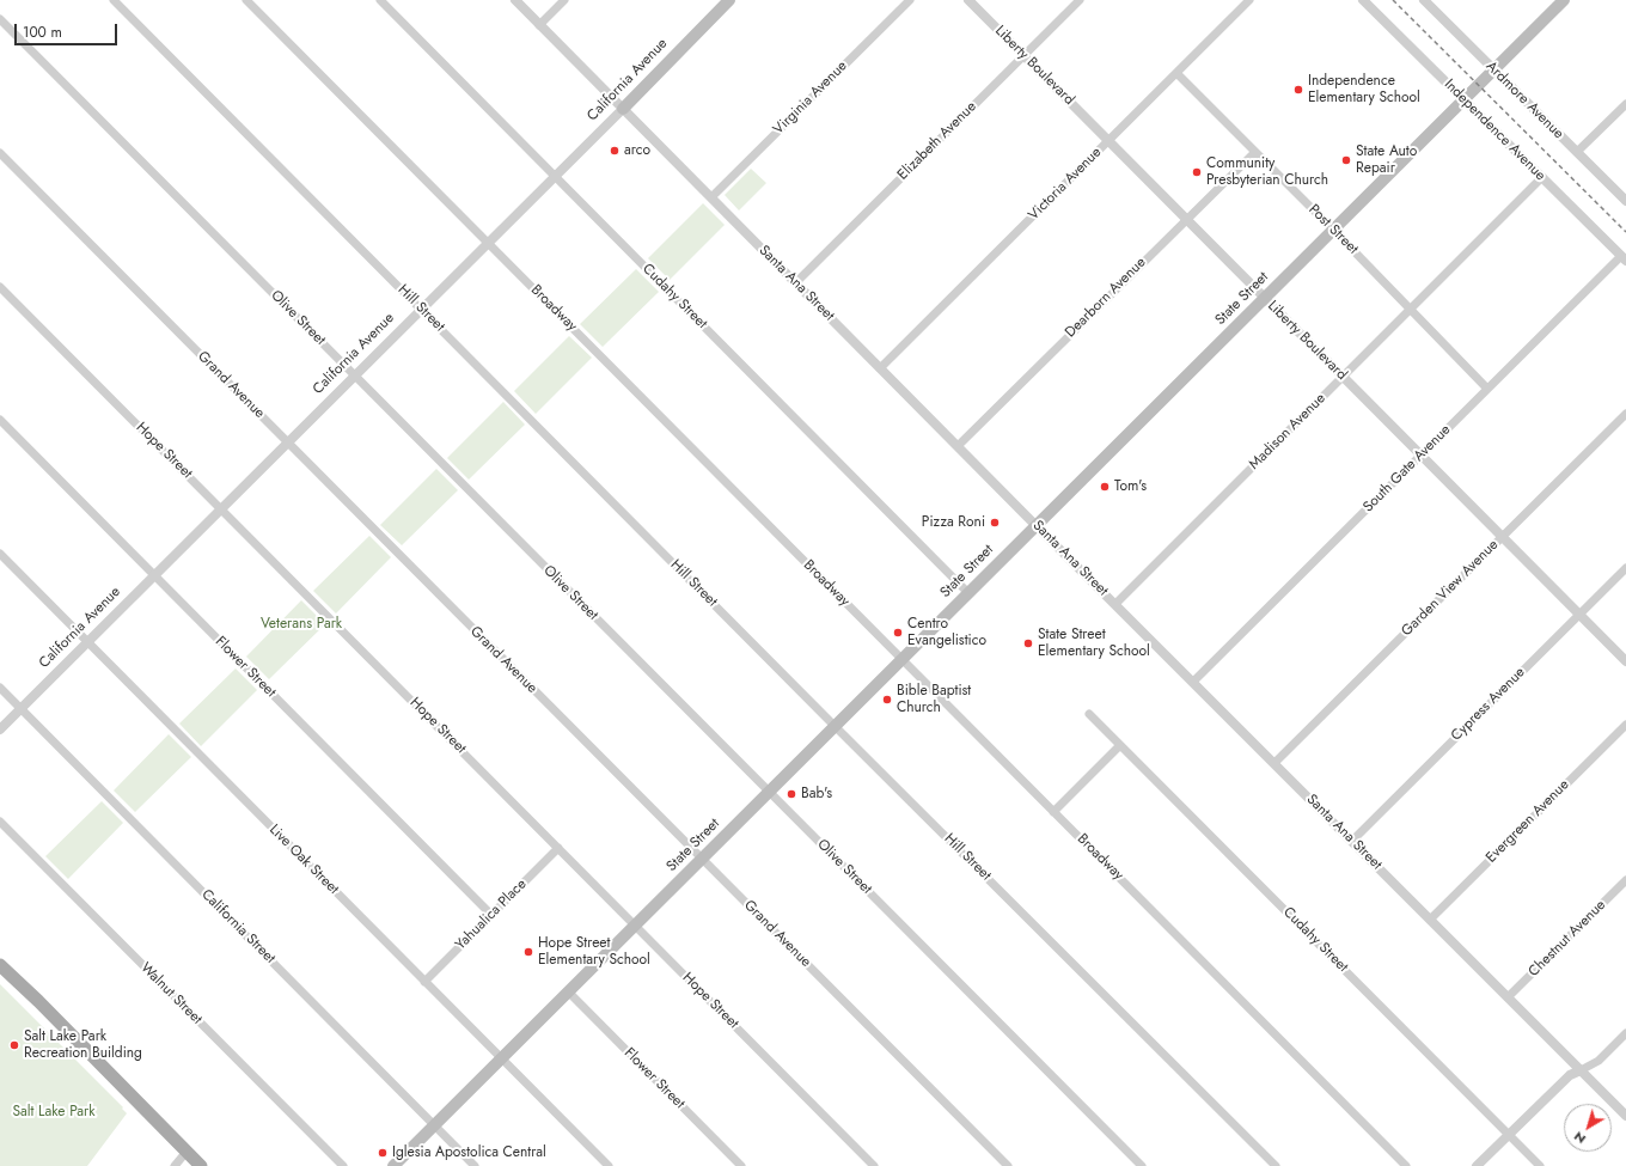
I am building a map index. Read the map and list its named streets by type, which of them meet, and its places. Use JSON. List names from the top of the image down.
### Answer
{
  "streets": {
    "main road": ["California Avenue", "State Street"],
    "street": [
      "Liberty Boulevard",
      "Virginia Avenue",
      "Ardmore Avenue",
      "Independence Avenue",
      "Elizabeth Avenue",
      "Victoria Avenue",
      "Post Street",
      "Santa Ana Street",
      "Cudahy Street",
      "Dearborn Avenue",
      "Hill Street",
      "Broadway",
      "Olive Street",
      "Grand Avenue",
      "Madison Avenue",
      "Hope Street",
      "South Gate Avenue",
      "Garden View Avenue",
      "Flower Street",
      "Cypress Avenue",
      "Evergreen Avenue",
      "Live Oak Street",
      "Yahualica Place",
      "California Street",
      "Chestnut Avenue",
      "Walnut Street"
    ]
  },
  "crossings": [
    ["Liberty Boulevard", "Elizabeth Avenue"],
    ["Liberty Boulevard", "Victoria Avenue"],
    ["Liberty Boulevard", "Dearborn Avenue"],
    ["Liberty Boulevard", "State Street"],
    ["Liberty Boulevard", "Madison Avenue"],
    ["Liberty Boulevard", "South Gate Avenue"],
    ["Liberty Boulevard", "Garden View Avenue"],
    ["Liberty Boulevard", "Cypress Avenue"],
    ["California Avenue", "Santa Ana Street"],
    ["California Avenue", "Cudahy Street"],
    ["California Avenue", "Hill Street"],
    ["California Avenue", "Broadway"],
    ["California Avenue", "Olive Street"],
    ["California Avenue", "Grand Avenue"],
    ["California Avenue", "Hope Street"],
    ["California Avenue", "Flower Street"],
    ["California Avenue", "Live Oak Street"],
    ["California Avenue", "California Street"],
    ["Virginia Avenue", "Santa Ana Street"],
    ["Ardmore Avenue", "State Street"],
    ["Independence Avenue", "State Street"],
    ["Independence Avenue", "Madison Avenue"],
    ["Independence Avenue", "South Gate Avenue"],
    ["Elizabeth Avenue", "Santa Ana Street"],
    ["Victoria Avenue", "Post Street"],
    ["Victoria Avenue", "Santa Ana Street"],
    ["Post Street", "Dearborn Avenue"],
    ["Post Street", "State Street"],
    ["Post Street", "Madison Avenue"],
    ["Post Street", "South Gate Avenue"],
    ["Santa Ana Street", "Dearborn Avenue"],
    ["Santa Ana Street", "State Street"],
    ["Santa Ana Street", "Madison Avenue"],
    ["Santa Ana Street", "South Gate Avenue"],
    ["Santa Ana Street", "Garden View Avenue"],
    ["Santa Ana Street", "Cypress Avenue"],
    ["Santa Ana Street", "Evergreen Avenue"],
    ["Santa Ana Street", "Chestnut Avenue"],
    ["Cudahy Street", "State Street"],
    ["State Street", "Hill Street"],
    ["State Street", "Broadway"],
    ["State Street", "Olive Street"],
    ["State Street", "Grand Avenue"],
    ["State Street", "Hope Street"],
    ["State Street", "Flower Street"],
    ["State Street", "Live Oak Street"],
    ["State Street", "California Street"],
    ["Hope Street", "Yahualica Place"],
    ["Flower Street", "Yahualica Place"],
    ["Live Oak Street", "Yahualica Place"]
  ],
  "parks": ["Veterans Park", "Salt Lake Park"],
  "places": [
    "Independence Elementary School",
    "arco",
    "State Auto Repair",
    "Community Presbyterian Church",
    "Tom's",
    "Pizza Roni",
    "Centro Evangelistico",
    "State Street Elementary School",
    "Bible Baptist Church",
    "Bab's",
    "Hope Street Elementary School",
    "Salt Lake Park Recreation Building",
    "Iglesia Apostolica Central"
  ],
  "scale_bar": "100 m",
  "north": "bottom left"
}
